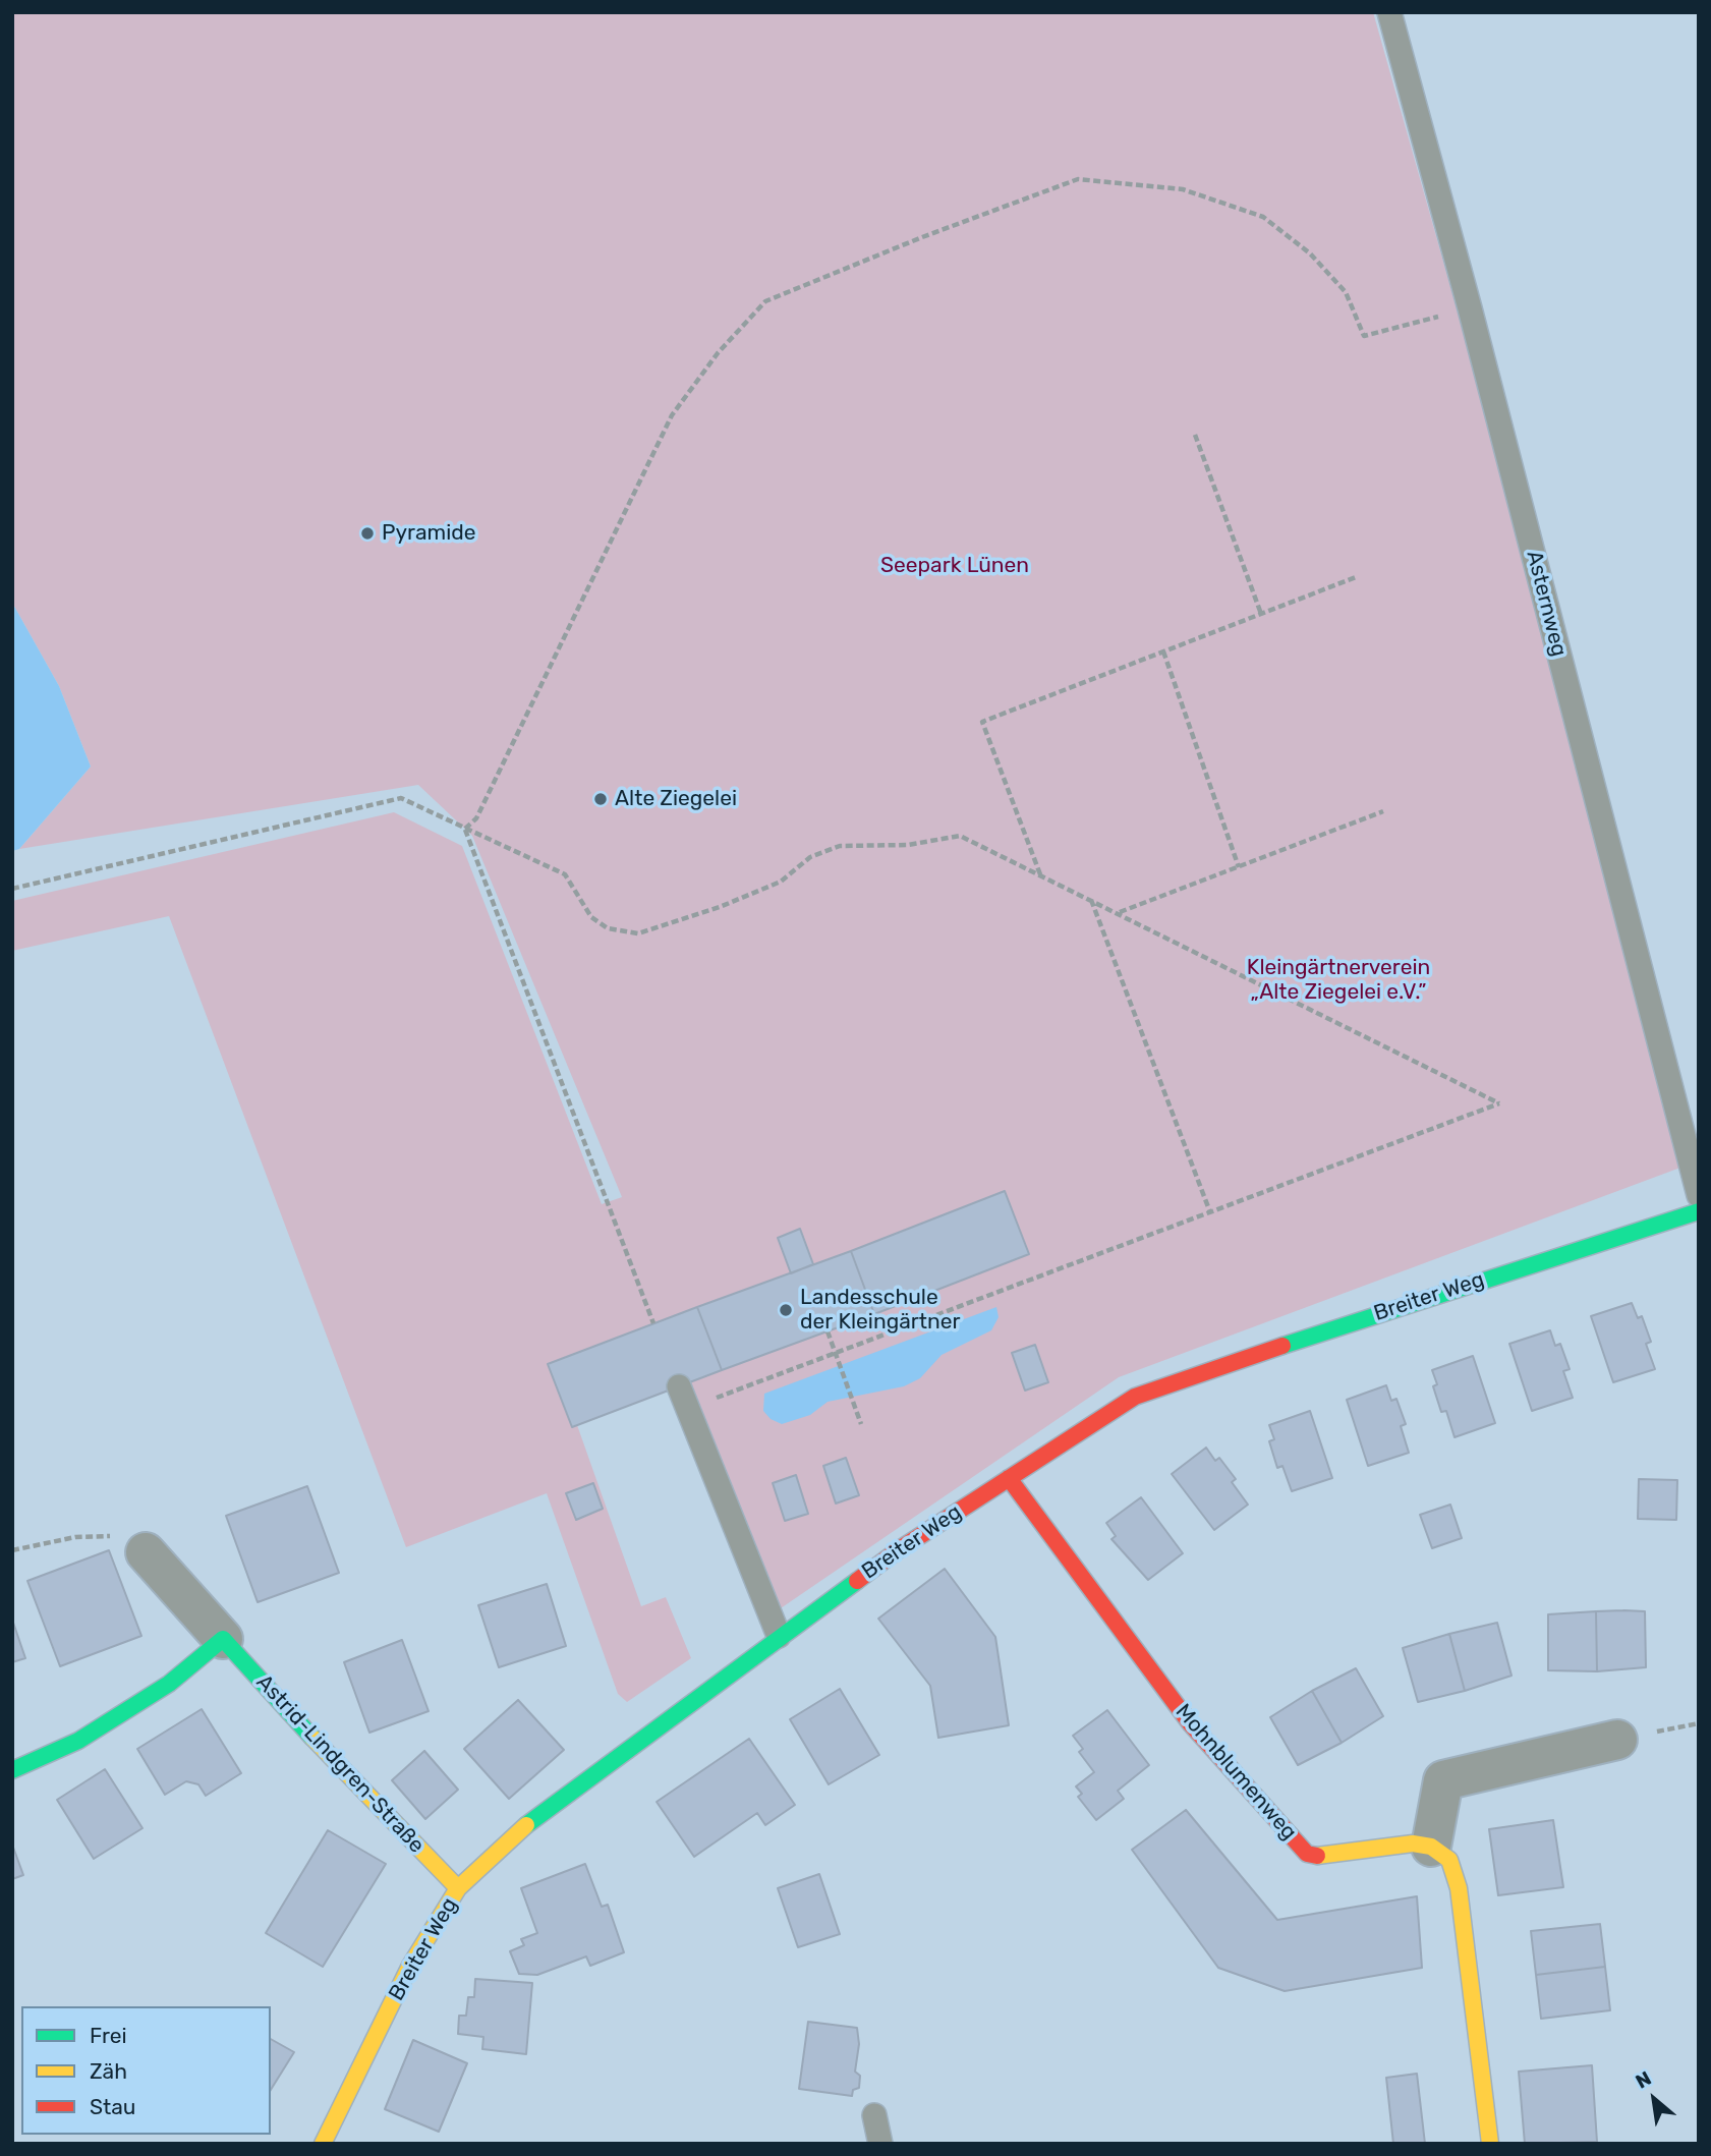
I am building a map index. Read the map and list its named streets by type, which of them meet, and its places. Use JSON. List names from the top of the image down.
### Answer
{
  "streets": {
    "street": ["Breiter Weg", "Astrid-Lindgren-Straße", "Mohnblumenweg"],
    "lane": ["Asternweg"]
  },
  "crossings": [
    ["Breiter Weg", "Astrid-Lindgren-Straße"],
    ["Breiter Weg", "Mohnblumenweg"]
  ],
  "parks": ["Seepark Lünen", "Kleingärtnerverein „Alte Ziegelei e.V.”"],
  "places": ["Pyramide", "Alte Ziegelei", "Landesschule der Kleingärtner"],
  "legend": ["Frei", "Zäh", "Stau"],
  "north": "top left"
}
